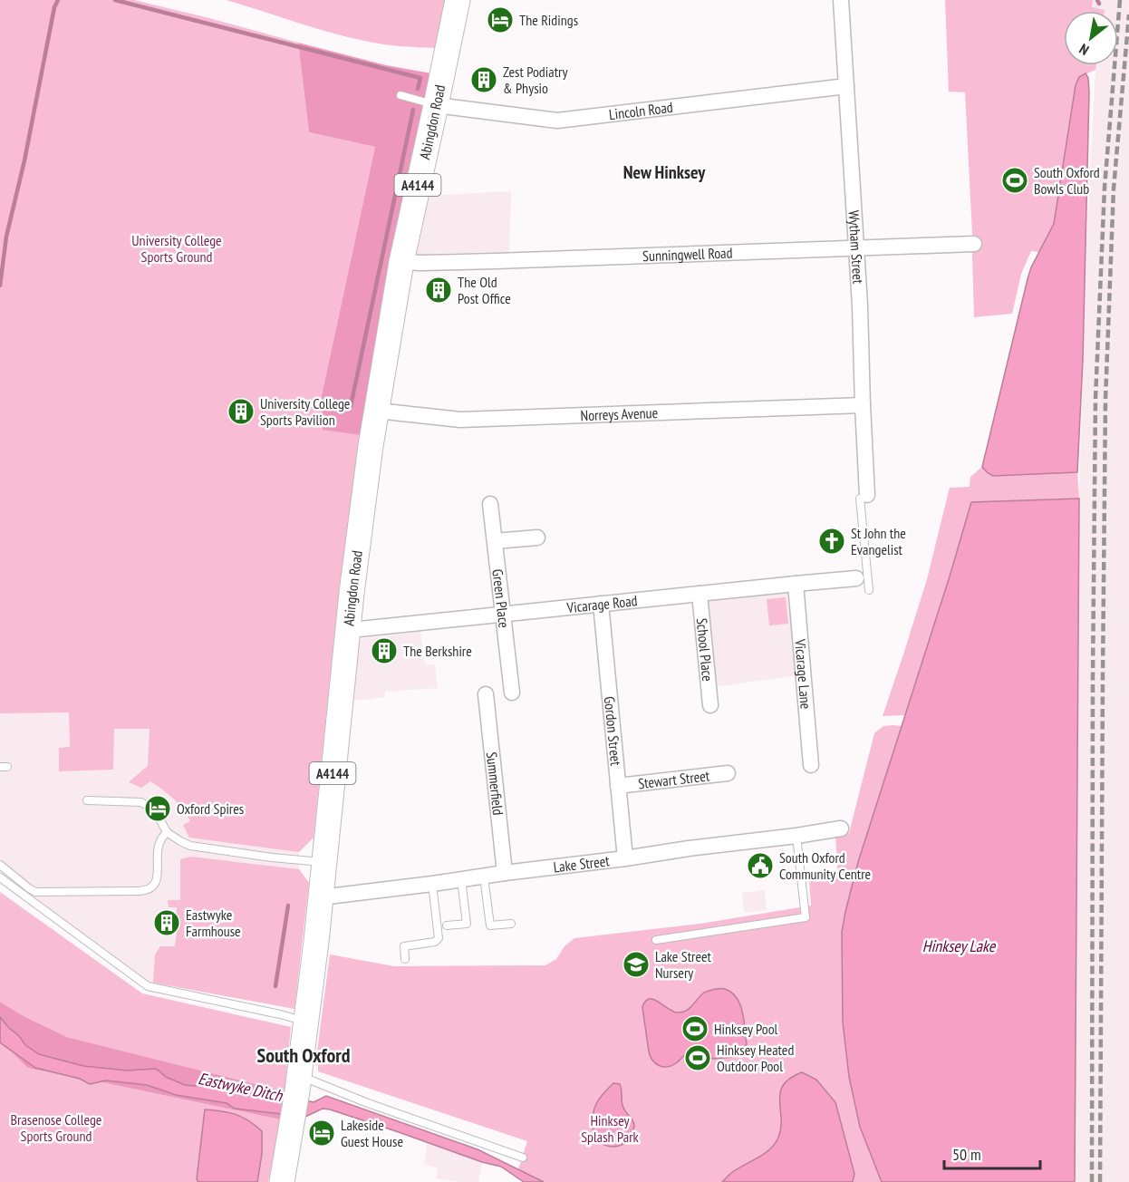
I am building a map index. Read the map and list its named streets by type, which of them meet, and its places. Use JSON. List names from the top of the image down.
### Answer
{
  "streets": {
    "main road": ["Abingdon Road", "A4144"],
    "street": [
      "Lincoln Road",
      "Wytham Street",
      "Sunningwell Road",
      "Norreys Avenue",
      "Green Place",
      "Vicarage Road",
      "School Place",
      "Vicarage Lane",
      "Gordon Street",
      "Stewart Street",
      "Summerfield",
      "Lake Street"
    ]
  },
  "crossings": [
    ["Lincoln Road", "Abingdon Road"],
    ["Lincoln Road", "Wytham Street"],
    ["Abingdon Road", "Sunningwell Road"],
    ["Abingdon Road", "Norreys Avenue"],
    ["Abingdon Road", "Vicarage Road"],
    ["Abingdon Road", "Lake Street"],
    ["Wytham Street", "Sunningwell Road"],
    ["Wytham Street", "Norreys Avenue"],
    ["Green Place", "Vicarage Road"],
    ["Vicarage Road", "School Place"],
    ["Vicarage Road", "Vicarage Lane"],
    ["Vicarage Road", "Gordon Street"],
    ["Gordon Street", "Stewart Street"],
    ["Gordon Street", "Lake Street"],
    ["Summerfield", "Lake Street"]
  ],
  "districts": ["New Hinksey", "South Oxford"],
  "water": ["Hinksey Lake", "Eastwyke Ditch"],
  "parks": ["University College Sports Ground", "Brasenose College Sports Ground", "Hinksey Splash Park"],
  "places": {
    "hotel": ["The Ridings", "Oxford Spires", "Lakeside Guest House"],
    "building": [
      "Zest Podiatry & Physio",
      "The Old Post Office",
      "University College Sports Pavilion",
      "The Berkshire",
      "Eastwyke Farmhouse"
    ],
    "sports": ["South Oxford Bowls Club", "Hinksey Pool", "Hinksey Heated Outdoor Pool"],
    "church": ["St John the Evangelist"],
    "public building": ["South Oxford Community Centre"],
    "school or university": ["Lake Street Nursery"]
  },
  "scale_bar": "50 m",
  "north": "bottom left"
}
